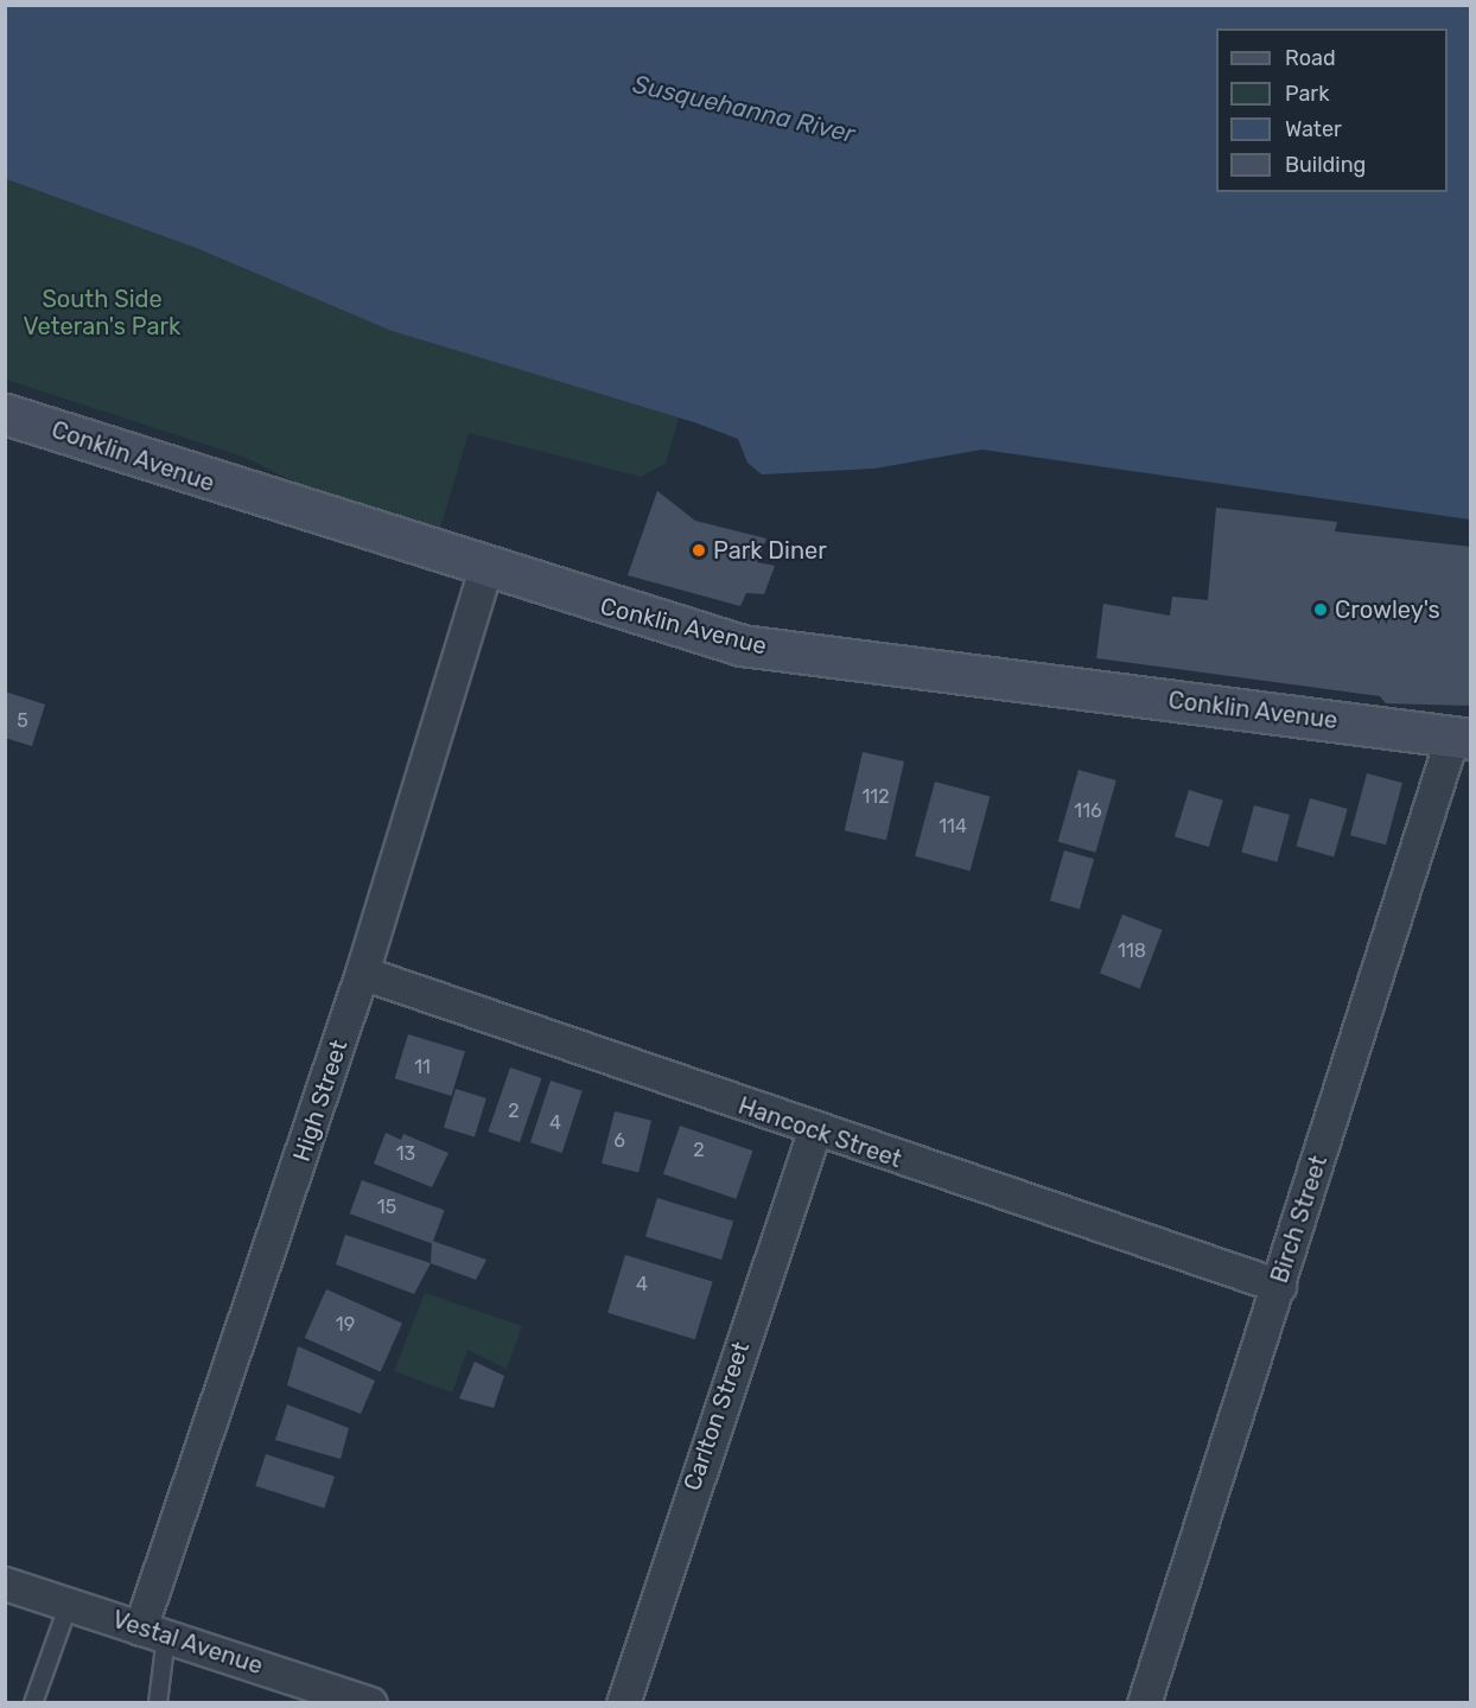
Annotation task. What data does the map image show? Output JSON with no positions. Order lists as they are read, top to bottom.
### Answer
{
  "streets": {
    "main road": ["Conklin Avenue"],
    "street": [
      "High Street",
      "Hancock Street",
      "Birch Street",
      "Carlton Street",
      "Vestal Avenue"
    ]
  },
  "crossings": [
    ["Conklin Avenue", "High Street"],
    ["Conklin Avenue", "Birch Street"],
    ["High Street", "Hancock Street"],
    ["High Street", "Vestal Avenue"],
    ["Hancock Street", "Birch Street"],
    ["Hancock Street", "Carlton Street"]
  ],
  "water": ["Susquehanna River"],
  "parks": ["South Side Veteran's Park"],
  "places": ["Park Diner", "Crowley's"],
  "house_numbers": [
    "5",
    "112",
    "116",
    "114",
    "118",
    "11",
    "2",
    "4",
    "6",
    "2",
    "13",
    "15",
    "4",
    "19"
  ],
  "legend": [
    "Road",
    "Park",
    "Water",
    "Building"
  ]
}
